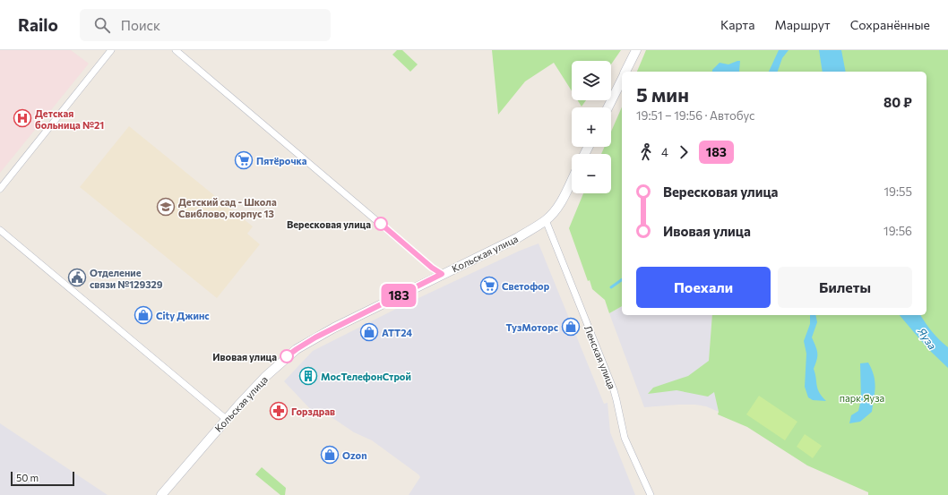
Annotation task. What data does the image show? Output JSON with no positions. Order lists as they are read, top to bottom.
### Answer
{
  "streets": {
    "main road": ["Кольская улица"],
    "street": ["Ленская улица"]
  },
  "crossings": [
    ["Кольская улица", "Ленская улица"]
  ],
  "water": ["Яуза"],
  "parks": ["парк Яуза"],
  "places": {
    "hospital": ["Детская больница №21"],
    "supermarket": ["Пятёрочка", "Светофор"],
    "school or university": ["Детский сад - Школа Свиблово, корпус 13"],
    "other": ["Вересковая улица", "Ивовая улица"],
    "public building": ["Отделение связи №129329"],
    "shop": [
      "City Джинс",
      "ТузМоторс",
      "АТТ24",
      "Ozon"
    ],
    "building": ["МосТелефонСтрой"],
    "pharmacy": ["Горздрав"]
  },
  "lines": ["bus line 183"],
  "scale_bar": "50 m",
  "page": {
    "header": "Railo",
    "search": "Поиск",
    "nav": ["Карта", "Маршрут", "Сохранённые"],
    "on_map": "183",
    "map_buttons": ["+", "−"],
    "heading": ["5 мин", "19:51 – 19:56 · Автобус", "80 ₽"],
    "legs": ["4", "183"],
    "list": [
      {
        "name": "Вересковая улица",
        "value": "19:55"
      },
      {
        "name": "Ивовая улица",
        "value": "19:56"
      }
    ],
    "buttons": ["Поехали", "Билеты"],
    "scale": "50 m"
  }
}
